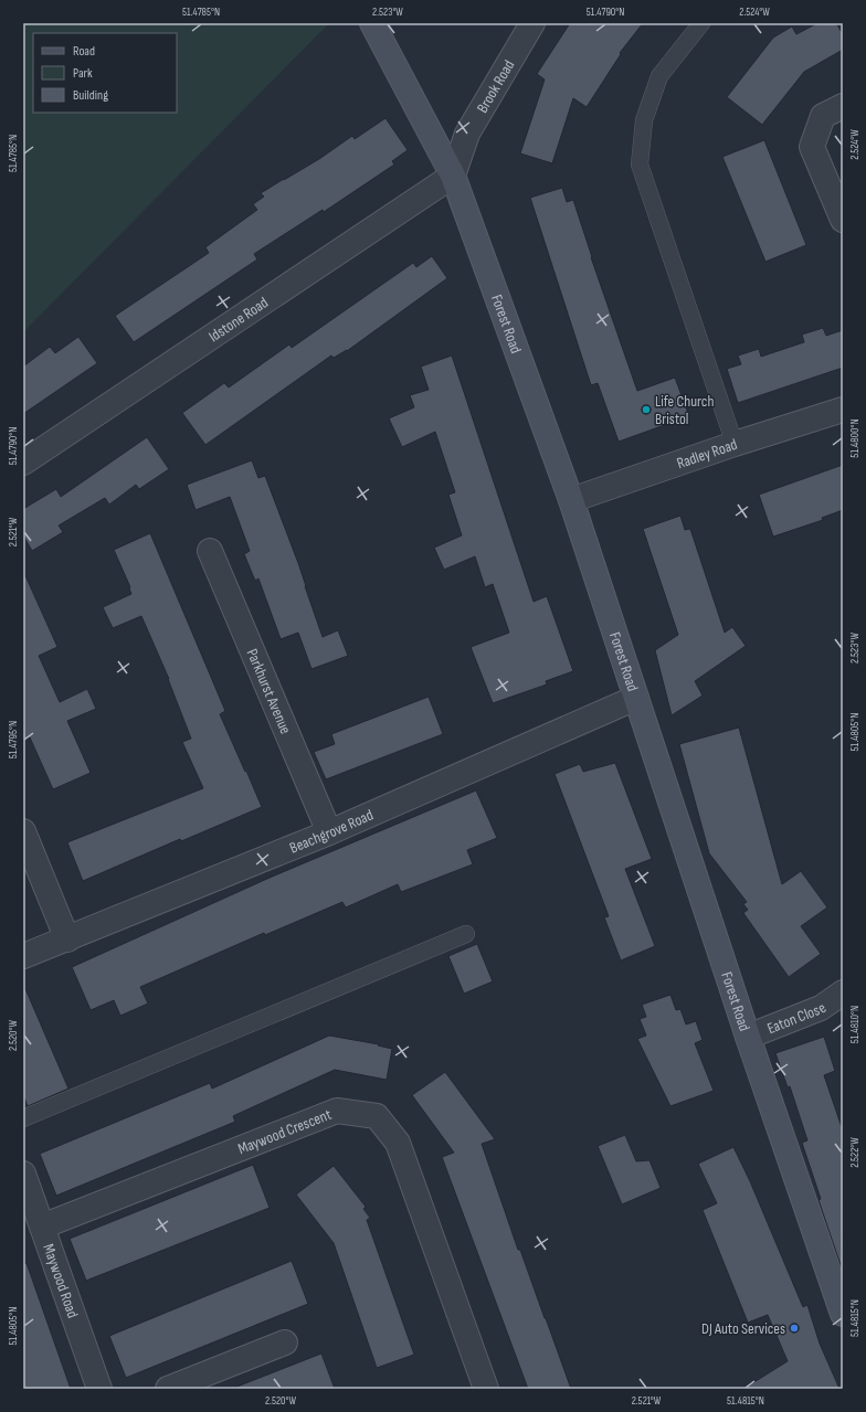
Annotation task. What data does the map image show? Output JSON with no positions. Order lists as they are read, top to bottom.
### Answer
{
  "streets": {
    "main road": ["Forest Road"],
    "street": [
      "Brook Road",
      "Idstone Road",
      "Radley Road",
      "Parkhurst Avenue",
      "Beachgrove Road",
      "Eaton Close",
      "Maywood Crescent",
      "Maywood Road"
    ]
  },
  "crossings": [
    ["Brook Road", "Idstone Road"],
    ["Brook Road", "Forest Road"],
    ["Idstone Road", "Forest Road"],
    ["Forest Road", "Radley Road"],
    ["Forest Road", "Beachgrove Road"],
    ["Forest Road", "Eaton Close"],
    ["Parkhurst Avenue", "Beachgrove Road"],
    ["Maywood Crescent", "Maywood Road"]
  ],
  "places": ["Life Church Bristol", "DJ Auto Services"],
  "legend": ["Road", "Park", "Building"],
  "coordinates": [
    "51.4785°N",
    "2.523°W",
    "51.4790°N",
    "2.524°W",
    "51.4800°N",
    "2.521°W",
    "51.4805°N",
    "51.4795°N",
    "51.4810°N",
    "2.520°W",
    "2.522°W",
    "51.4815°N"
  ]
}
